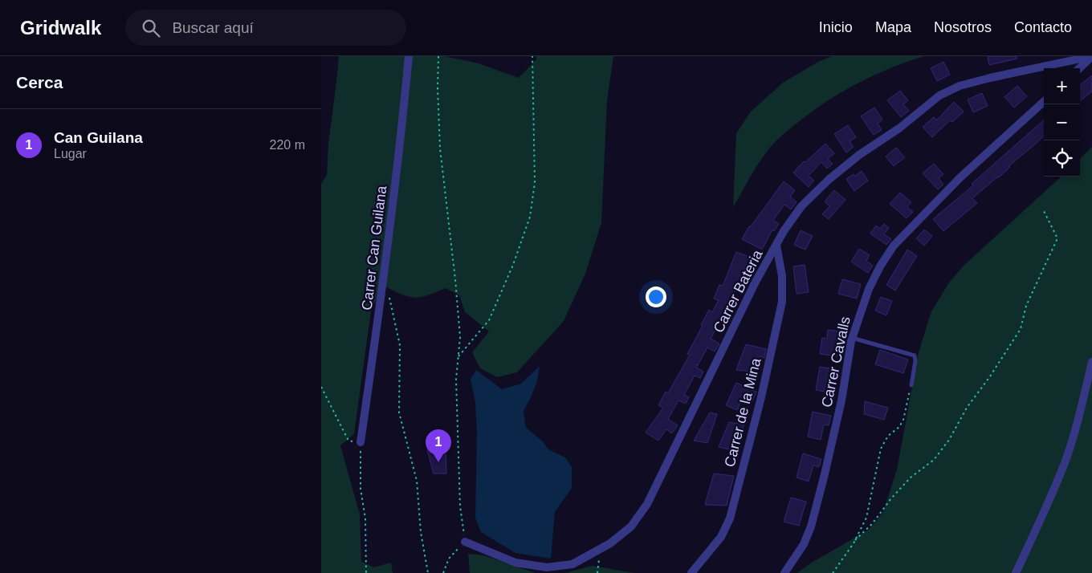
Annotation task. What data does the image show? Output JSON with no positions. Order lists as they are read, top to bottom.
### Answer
{
  "streets": {
    "street": [
      "Carrer Can Guilana",
      "Carrer Bateria",
      "Carrer Cavalls",
      "Carrer de la Mina"
    ]
  },
  "crossings": [
    ["Carrer Bateria", "Carrer de la Mina"]
  ],
  "page": {
    "header": "Gridwalk",
    "search": "Buscar aquí",
    "nav": [
      "Inicio",
      "Mapa",
      "Nosotros",
      "Contacto"
    ],
    "heading": "Cerca",
    "map_buttons": ["+", "−"],
    "list": [
      {
        "mark": "1",
        "name": "Can Guilana",
        "note": "Lugar",
        "value": "220 m"
      }
    ],
    "pins": "1"
  }
}
